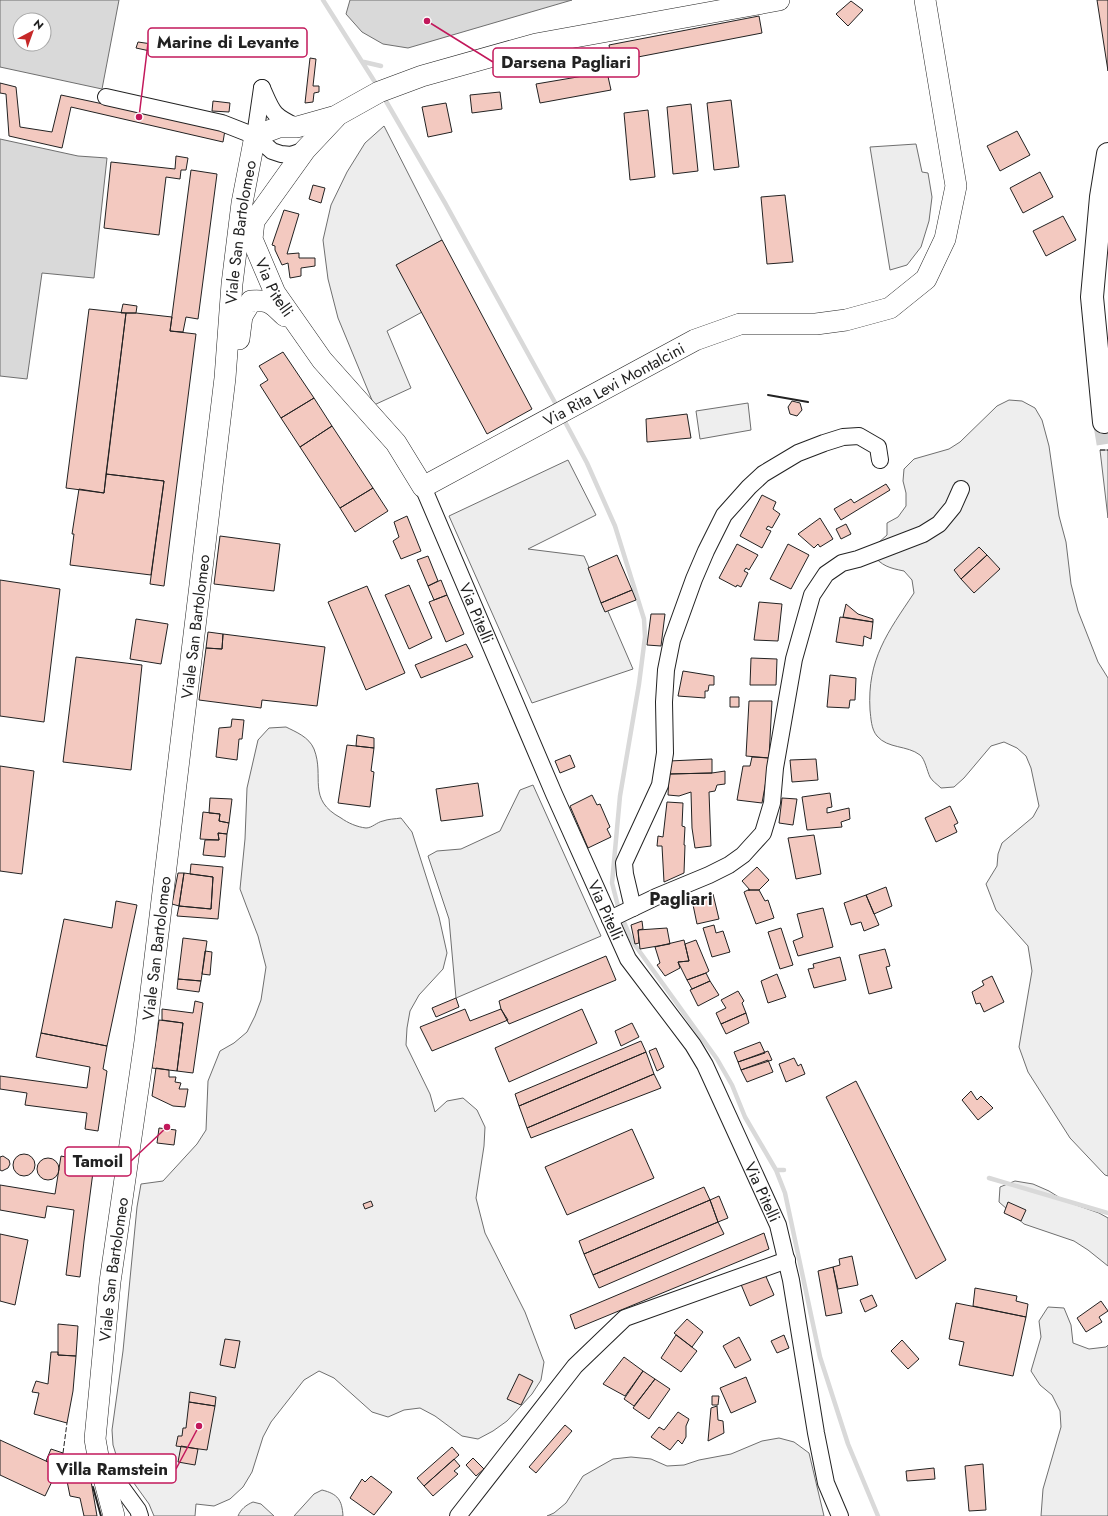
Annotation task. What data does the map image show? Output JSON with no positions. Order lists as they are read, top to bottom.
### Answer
{
  "streets": {
    "main road": ["Viale San Bartolomeo", "Via Pitelli", "Via Rita Levi Montalcini"]
  },
  "crossings": [
    ["Viale San Bartolomeo", "Via Pitelli"],
    ["Via Pitelli", "Via Rita Levi Montalcini"]
  ],
  "districts": ["Pagliari"],
  "places": [
    "Darsena Pagliari",
    "Marine di Levante",
    "Tamoil",
    "Villa Ramstein"
  ],
  "north": "top right"
}
